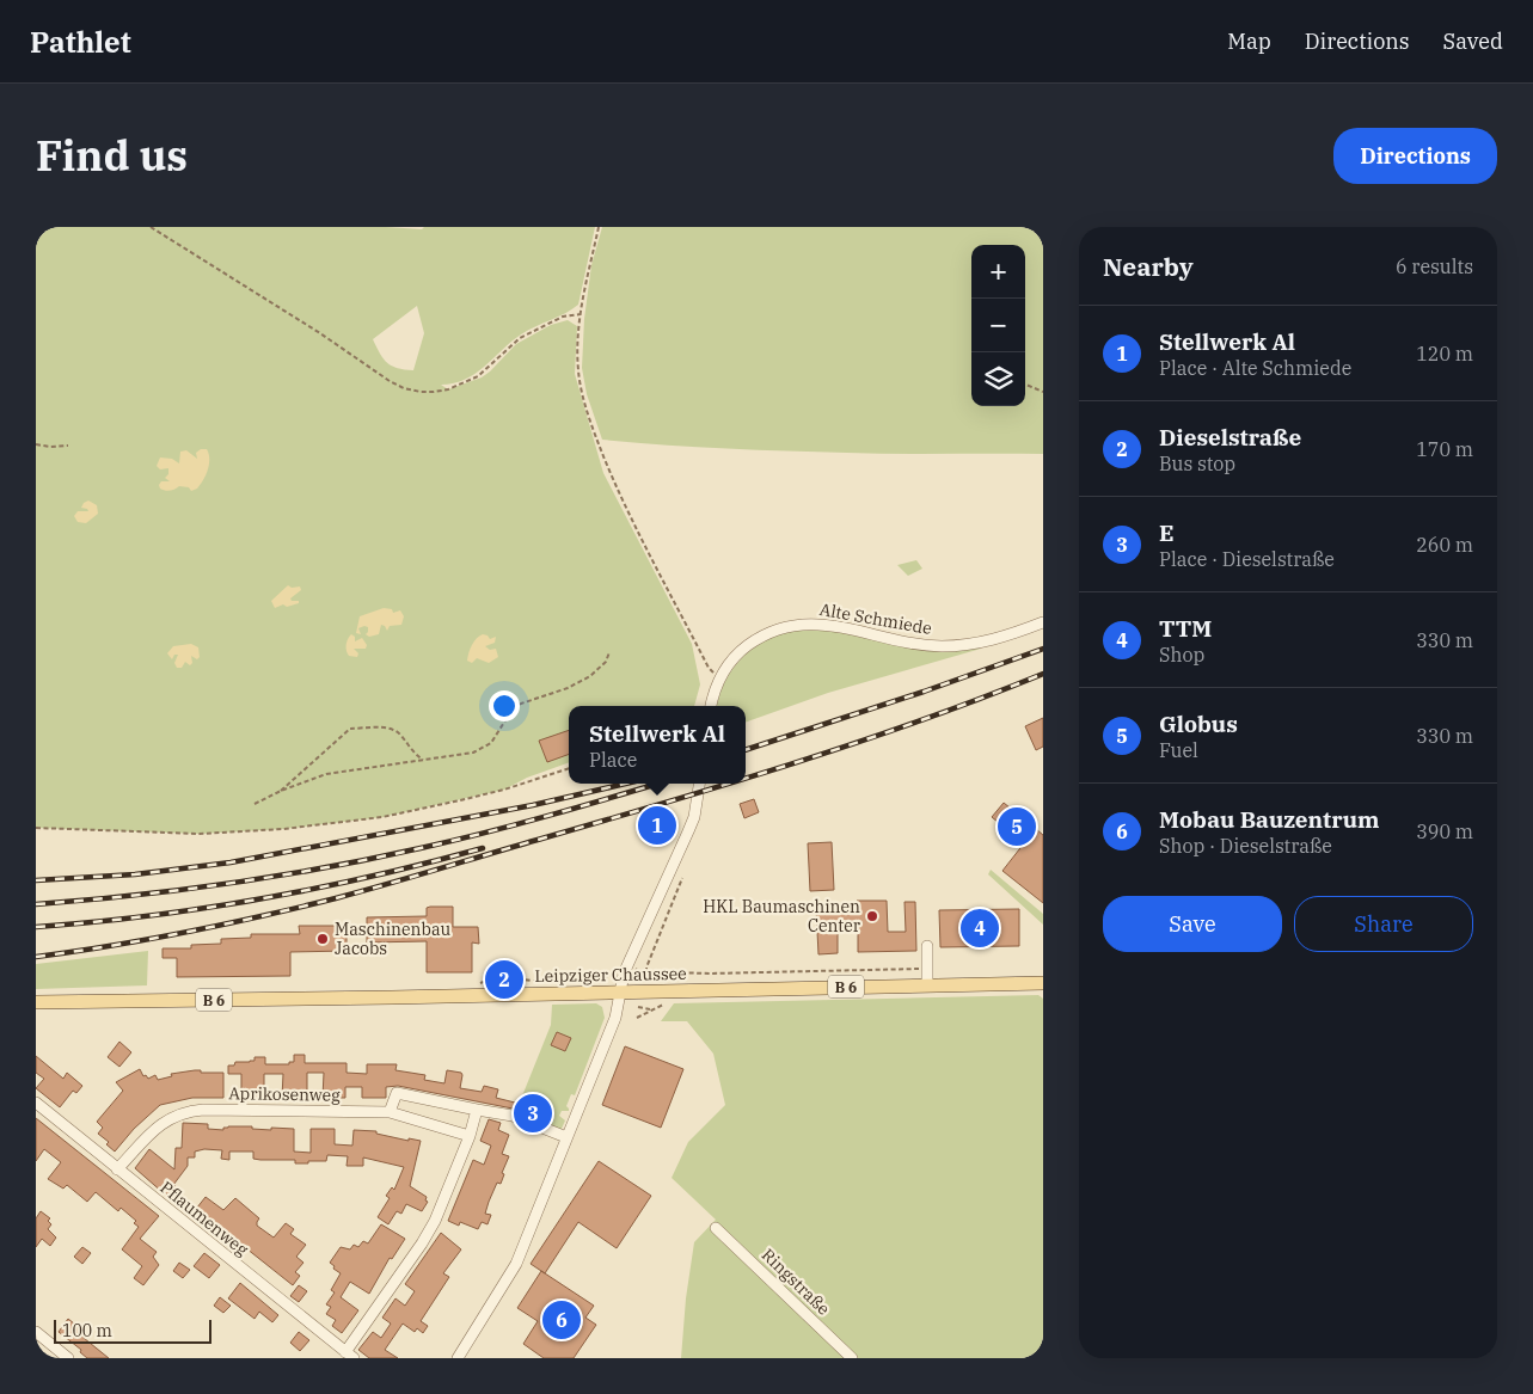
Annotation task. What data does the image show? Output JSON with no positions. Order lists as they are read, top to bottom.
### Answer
{
  "streets": {
    "main road": ["Leipziger Chaussee", "B 6"],
    "street": [
      "Alte Schmiede",
      "Aprikosenweg",
      "Pflaumenweg",
      "Ringstraße"
    ]
  },
  "crossings": [
    ["Aprikosenweg", "Pflaumenweg"]
  ],
  "places": ["HKL Baumaschinen Center", "Maschinenbau Jacobs"],
  "scale_bar": "100 m",
  "page": {
    "header": "Pathlet",
    "nav": ["Map", "Directions", "Saved"],
    "title": "Find us",
    "buttons": [
      "Directions",
      ["Save", "Share"]
    ],
    "heading": ["Nearby", "6 results"],
    "map_buttons": ["+", "−"],
    "list": [
      {
        "mark": "1",
        "name": "Stellwerk Al",
        "note": "Place · Alte Schmiede",
        "value": "120 m"
      },
      {
        "mark": "2",
        "name": "Dieselstraße",
        "note": "Bus stop",
        "value": "170 m"
      },
      {
        "mark": "3",
        "name": "E",
        "note": "Place · Dieselstraße",
        "value": "260 m"
      },
      {
        "mark": "4",
        "name": "TTM",
        "note": "Shop",
        "value": "330 m"
      },
      {
        "mark": "5",
        "name": "Globus",
        "note": "Fuel",
        "value": "330 m"
      },
      {
        "mark": "6",
        "name": "Mobau Bauzentrum",
        "note": "Shop · Dieselstraße",
        "value": "390 m"
      }
    ],
    "popup": ["Stellwerk Al", "Place"],
    "pins": [
      "1",
      "5",
      "4",
      "2",
      "3",
      "6"
    ],
    "scale": "100 m"
  }
}
